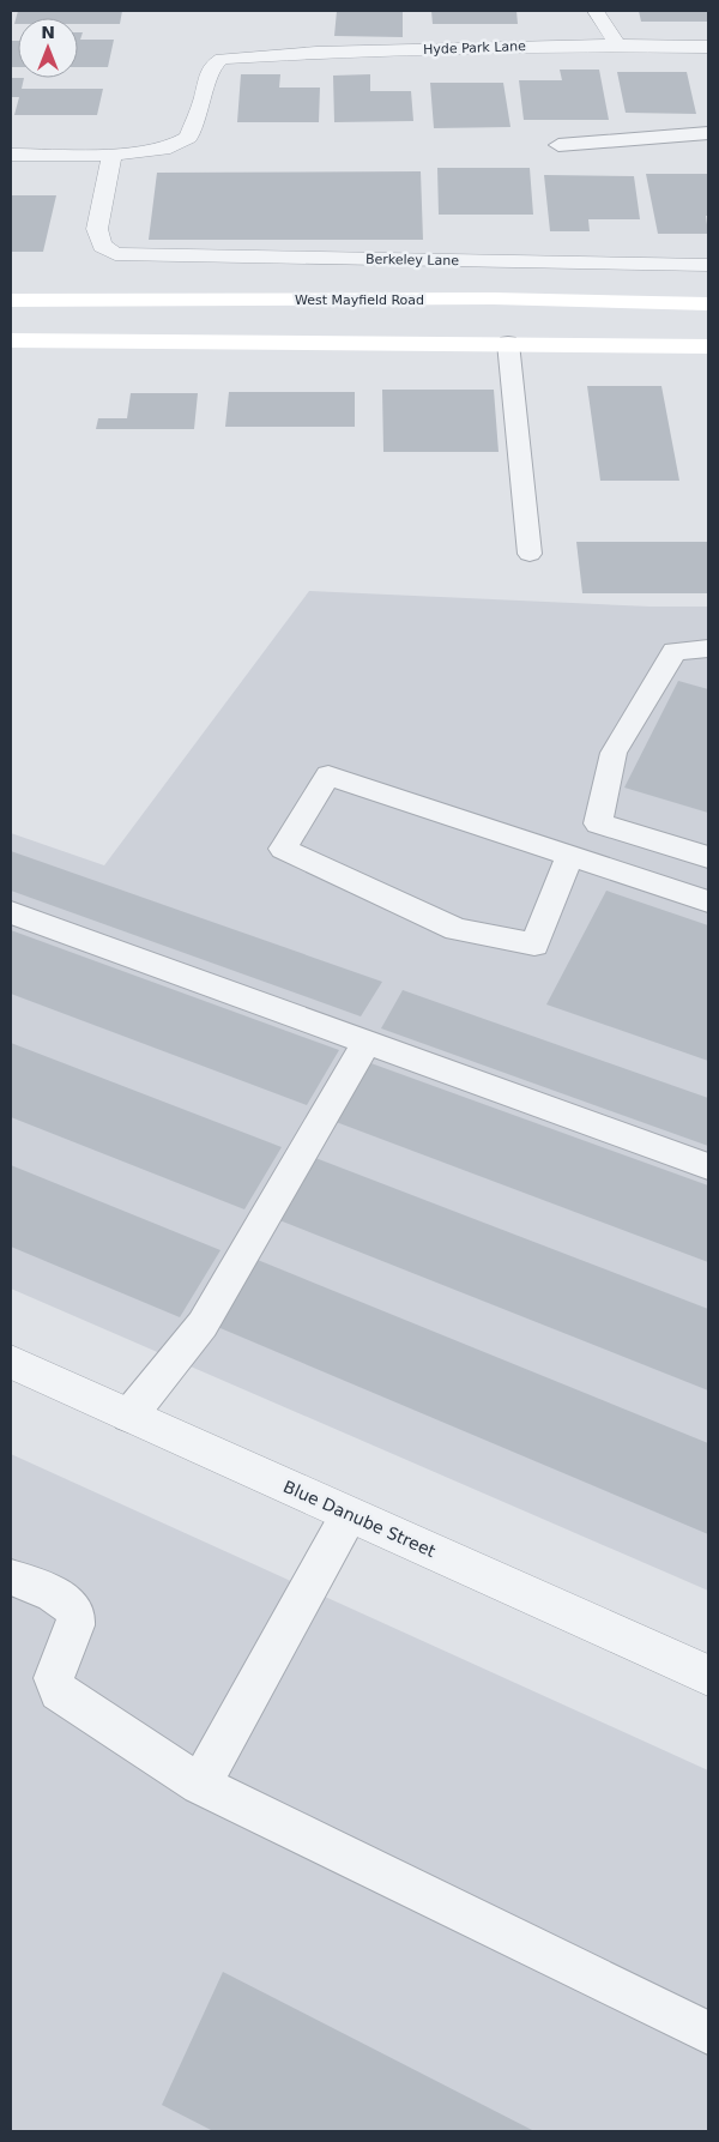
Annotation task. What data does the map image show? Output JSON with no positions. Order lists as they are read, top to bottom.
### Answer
{
  "streets": {
    "main road": ["West Mayfield Road"],
    "street": ["Hyde Park Lane", "Berkeley Lane", "Blue Danube Street"]
  },
  "crossings": [
    ["Hyde Park Lane", "Berkeley Lane"]
  ],
  "north": "top"
}
